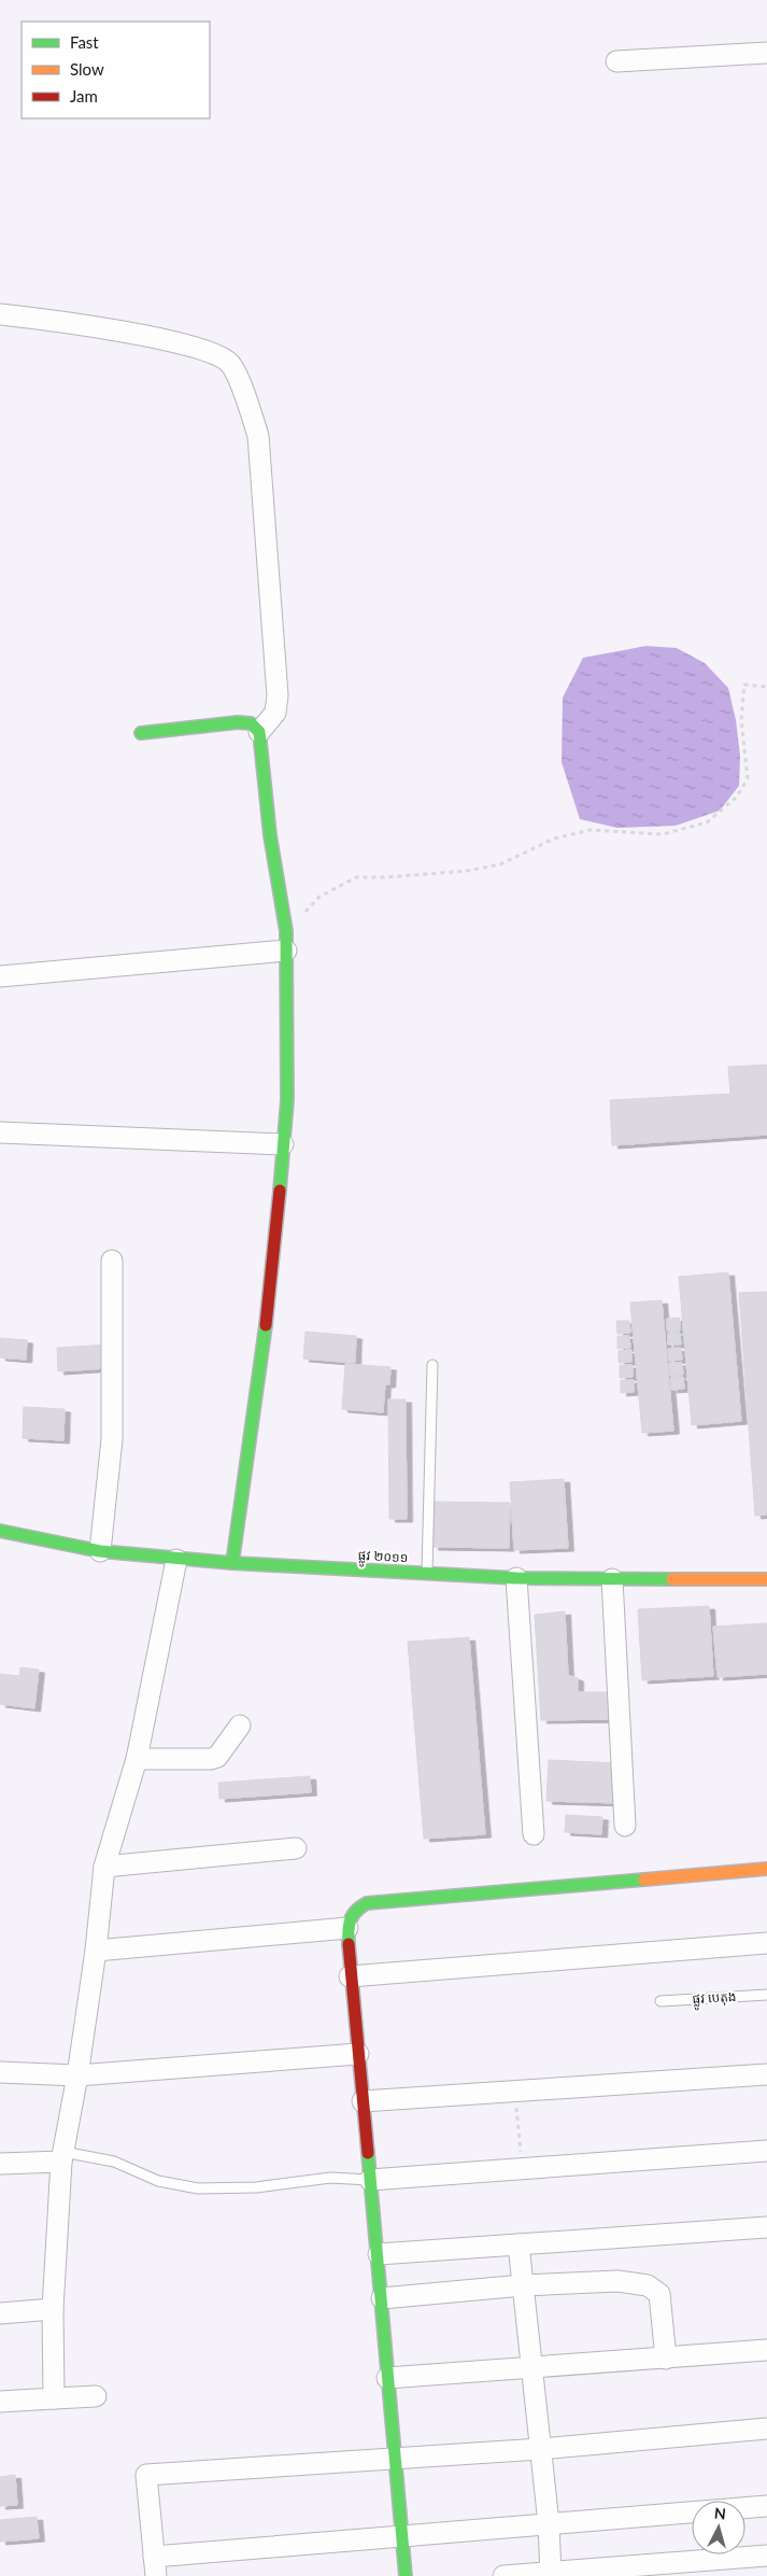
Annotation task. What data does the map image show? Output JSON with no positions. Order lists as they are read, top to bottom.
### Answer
{
  "streets": {
    "street": ["ផ្លូវ ២០១១"],
    "lane": ["ផ្លូវ បេតុង"]
  },
  "legend": ["Fast", "Slow", "Jam"],
  "north": "top"
}
